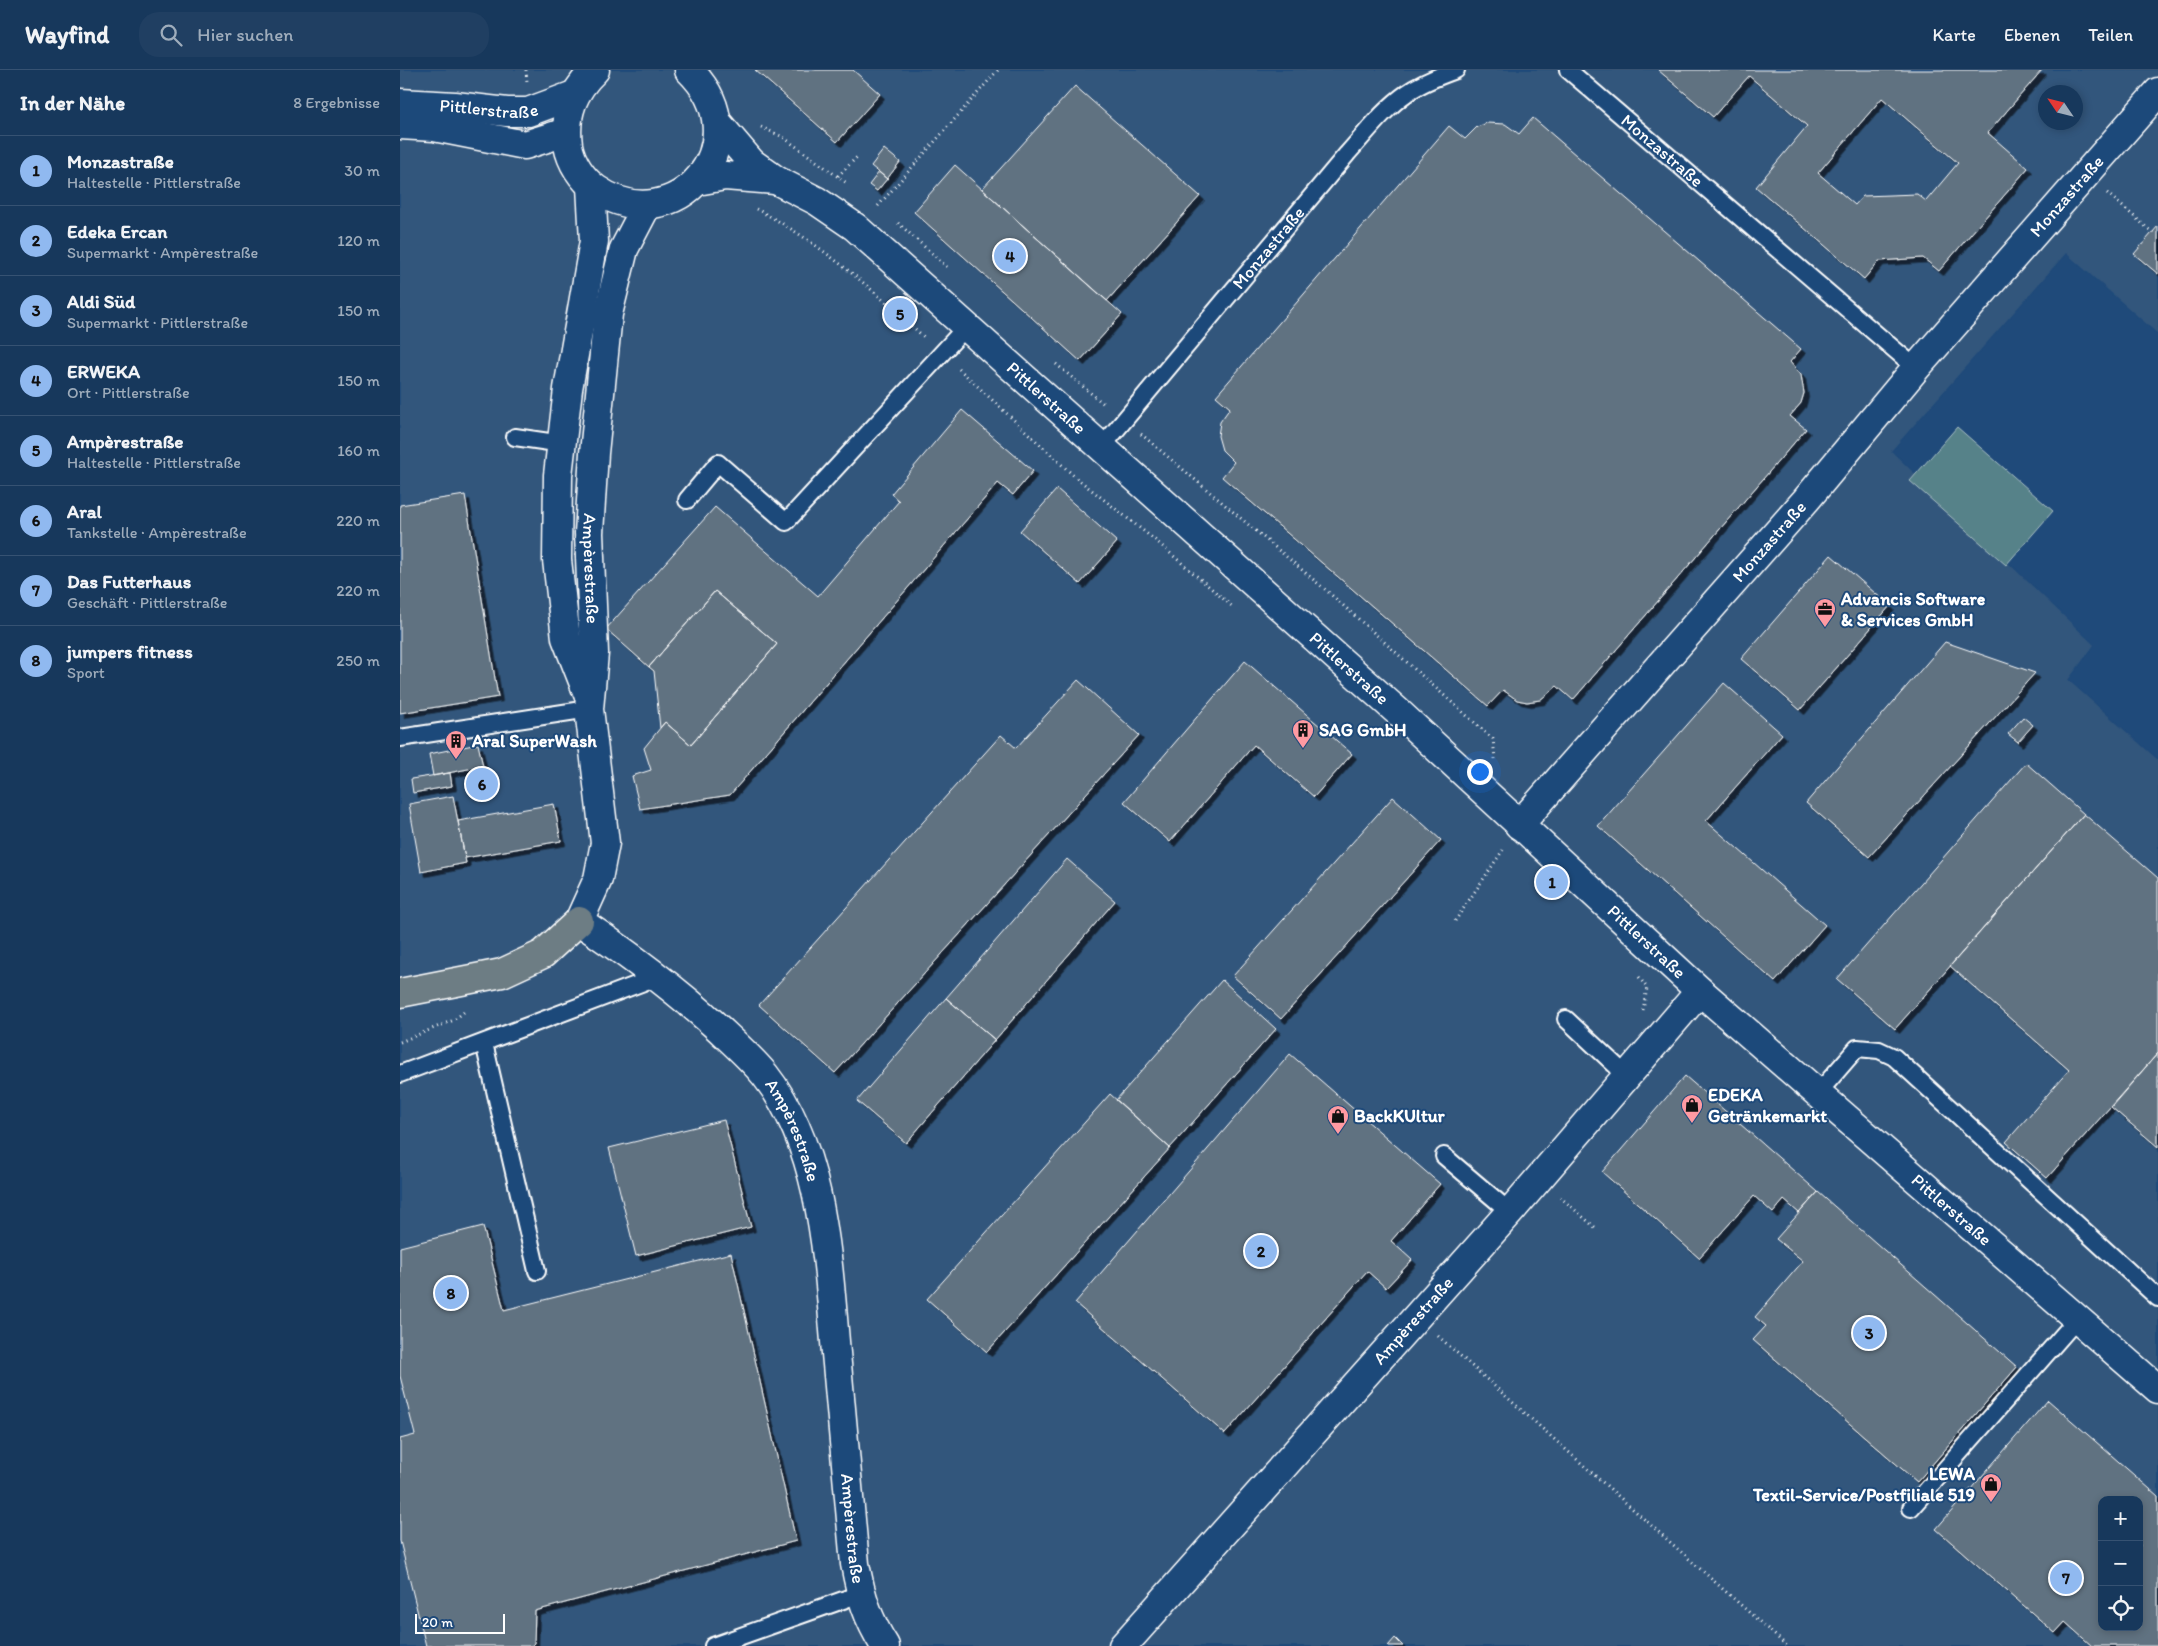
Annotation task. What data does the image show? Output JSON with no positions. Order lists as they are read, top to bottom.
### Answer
{
  "streets": {
    "street": ["Pittlerstraße", "Monzastraße", "Ampèrestraße"]
  },
  "crossings": [
    ["Pittlerstraße", "Monzastraße"],
    ["Pittlerstraße", "Ampèrestraße"]
  ],
  "places": {
    "office": ["Advancis Software & Services GmbH"],
    "building": ["SAG GmbH", "Aral SuperWash"],
    "shop": ["EDEKA Getränkemarkt", "BackKUltur", "LEWA Textil-Service/Postfiliale 519"]
  },
  "scale_bar": "20 m",
  "north": "top left",
  "page": {
    "header": "Wayfind",
    "search": "Hier suchen",
    "nav": ["Karte", "Ebenen", "Teilen"],
    "heading": ["In der Nähe", "8 Ergebnisse"],
    "list": [
      {
        "mark": "1",
        "name": "Monzastraße",
        "note": "Haltestelle · Pittlerstraße",
        "value": "30 m"
      },
      {
        "mark": "2",
        "name": "Edeka Ercan",
        "note": "Supermarkt · Ampèrestraße",
        "value": "120 m"
      },
      {
        "mark": "3",
        "name": "Aldi Süd",
        "note": "Supermarkt · Pittlerstraße",
        "value": "150 m"
      },
      {
        "mark": "4",
        "name": "ERWEKA",
        "note": "Ort · Pittlerstraße",
        "value": "150 m"
      },
      {
        "mark": "5",
        "name": "Ampèrestraße",
        "note": "Haltestelle · Pittlerstraße",
        "value": "160 m"
      },
      {
        "mark": "6",
        "name": "Aral",
        "note": "Tankstelle · Ampèrestraße",
        "value": "220 m"
      },
      {
        "mark": "7",
        "name": "Das Futterhaus",
        "note": "Geschäft · Pittlerstraße",
        "value": "220 m"
      },
      {
        "mark": "8",
        "name": "jumpers fitness",
        "note": "Sport",
        "value": "250 m"
      }
    ],
    "pins": [
      "4",
      "5",
      "6",
      "1",
      "2",
      "8",
      "3",
      "7"
    ],
    "map_buttons": ["+", "−"],
    "scale": "20 m"
  }
}
